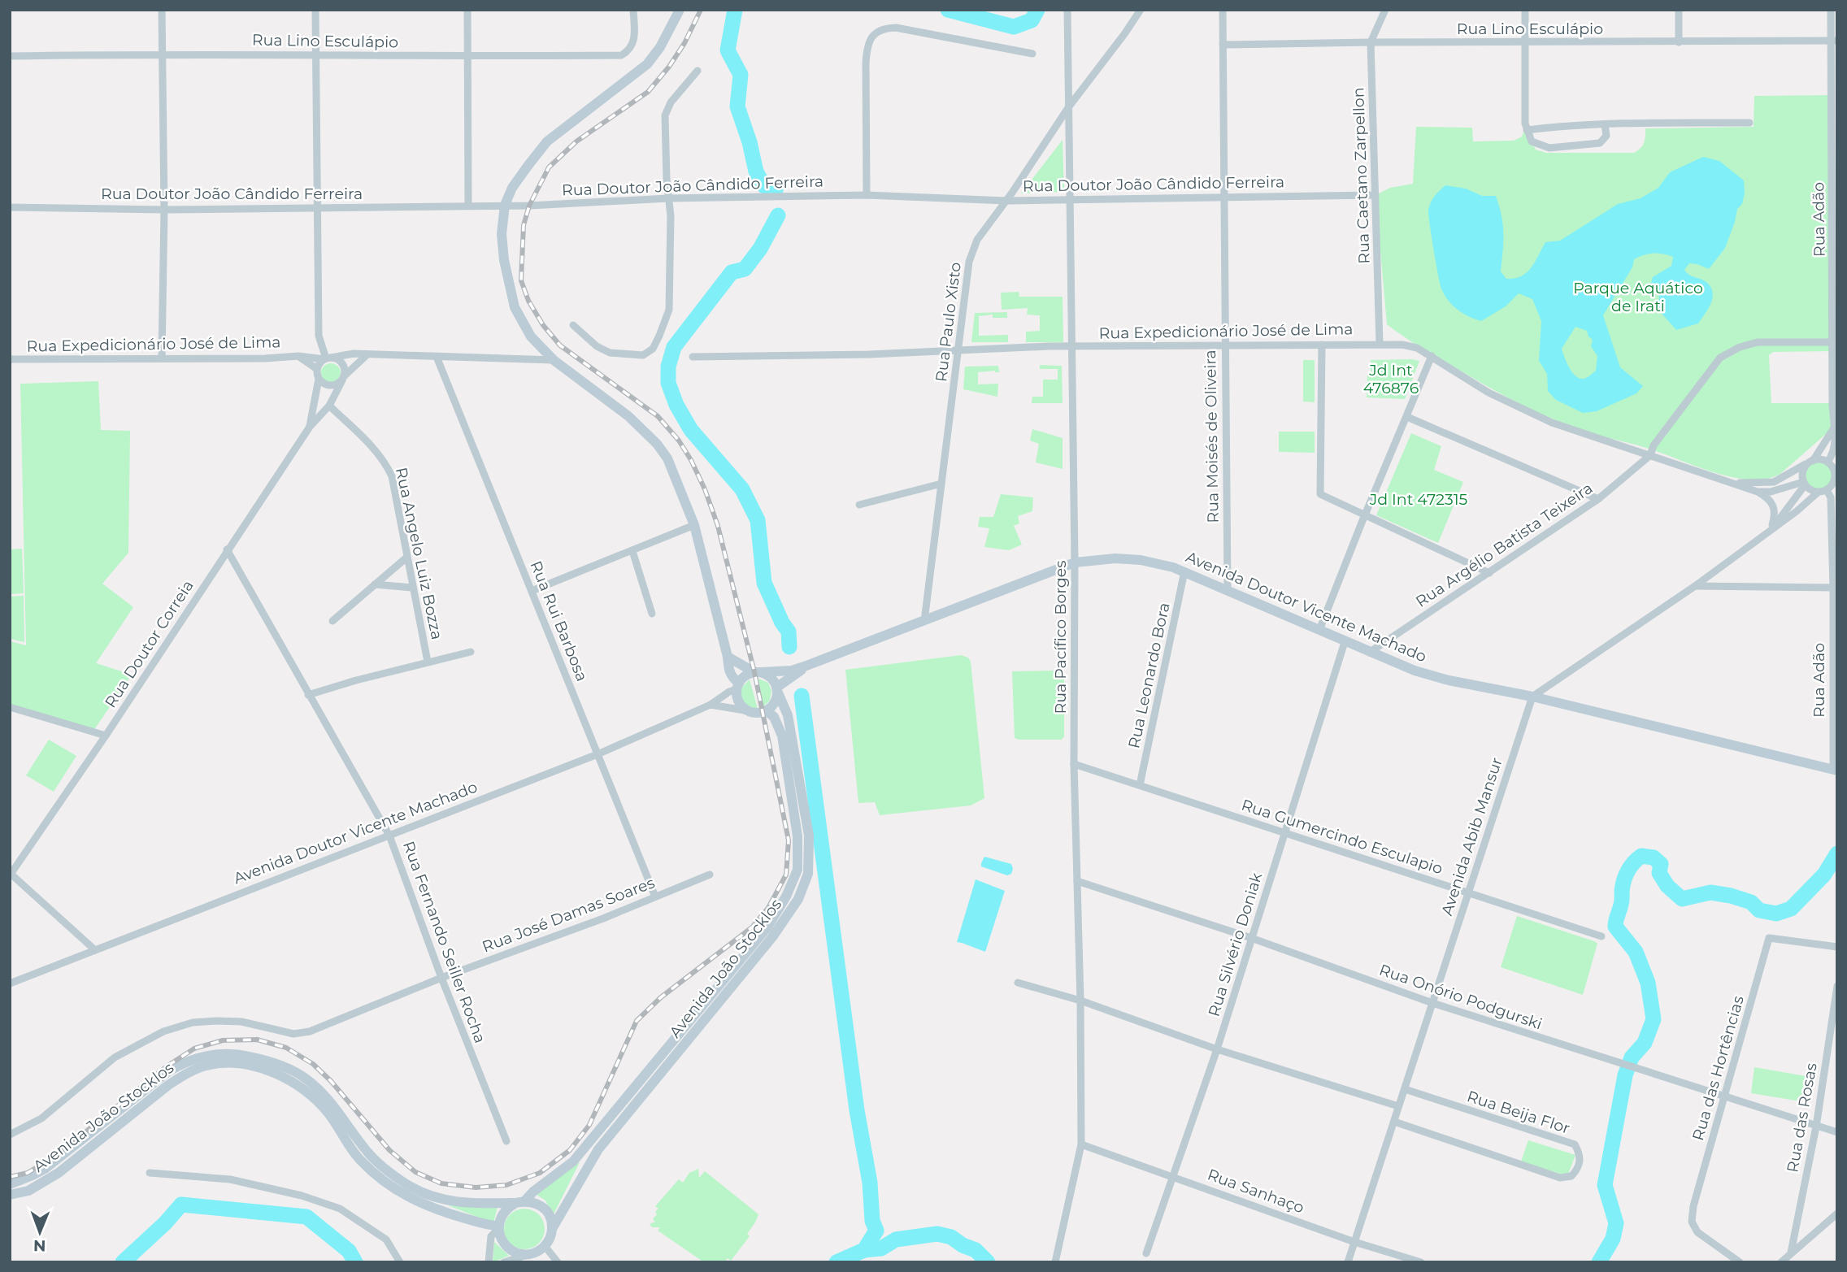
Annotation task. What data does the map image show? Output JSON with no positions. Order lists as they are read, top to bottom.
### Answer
{
  "streets": {
    "main road": ["Avenida Doutor Vicente Machado", "Avenida João Stocklos"],
    "street": [
      "Rua Lino Esculápio",
      "Rua Caetano Zarpellon",
      "Rua Doutor João Cândido Ferreira",
      "Rua Adão",
      "Rua Paulo Xisto",
      "Rua Expedicionário José de Lima",
      "Rua Moisés de Oliveira",
      "Rua Argélio Batista Teixeira",
      "Rua Angelo Luiz Bozza",
      "Rua Rui Barbosa",
      "Rua Pacífico Borges",
      "Rua Doutor Correia",
      "Rua Leonardo Bora",
      "Rua Gumercindo Esculapio",
      "Avenida Abib Mansur",
      "Rua José Damas Soares",
      "Rua Fernando Seiller Rocha",
      "Rua Silvério Doniak",
      "Rua Onório Podgurski",
      "Rua das Hortências",
      "Rua Beija Flor",
      "Rua das Rosas",
      "Rua Sanhaço"
    ]
  },
  "crossings": [
    ["Rua Lino Esculápio", "Rua Caetano Zarpellon"],
    ["Rua Lino Esculápio", "Rua Adão"],
    ["Rua Lino Esculápio", "Rua Moisés de Oliveira"],
    ["Rua Caetano Zarpellon", "Rua Doutor João Cândido Ferreira"],
    ["Rua Caetano Zarpellon", "Rua Expedicionário José de Lima"],
    ["Rua Doutor João Cândido Ferreira", "Rua Paulo Xisto"],
    ["Rua Doutor João Cândido Ferreira", "Rua Moisés de Oliveira"],
    ["Rua Doutor João Cândido Ferreira", "Rua Pacífico Borges"],
    ["Rua Adão", "Rua Expedicionário José de Lima"],
    ["Rua Adão", "Rua Argélio Batista Teixeira"],
    ["Rua Adão", "Avenida Doutor Vicente Machado"],
    ["Rua Paulo Xisto", "Rua Expedicionário José de Lima"],
    ["Rua Paulo Xisto", "Avenida Doutor Vicente Machado"],
    ["Rua Paulo Xisto", "Rua Pacífico Borges"],
    ["Rua Expedicionário José de Lima", "Rua Moisés de Oliveira"],
    ["Rua Expedicionário José de Lima", "Rua Argélio Batista Teixeira"],
    ["Rua Expedicionário José de Lima", "Rua Rui Barbosa"],
    ["Rua Expedicionário José de Lima", "Rua Pacífico Borges"],
    ["Rua Expedicionário José de Lima", "Rua Doutor Correia"],
    ["Rua Moisés de Oliveira", "Avenida Doutor Vicente Machado"],
    ["Rua Argélio Batista Teixeira", "Avenida Doutor Vicente Machado"],
    ["Rua Angelo Luiz Bozza", "Rua Doutor Correia"],
    ["Avenida Doutor Vicente Machado", "Rua Rui Barbosa"],
    ["Avenida Doutor Vicente Machado", "Rua Pacífico Borges"],
    ["Avenida Doutor Vicente Machado", "Rua Leonardo Bora"],
    ["Avenida Doutor Vicente Machado", "Avenida Abib Mansur"],
    ["Avenida Doutor Vicente Machado", "Rua Fernando Seiller Rocha"],
    ["Avenida Doutor Vicente Machado", "Rua Silvério Doniak"],
    ["Avenida Doutor Vicente Machado", "Avenida João Stocklos"],
    ["Rua Rui Barbosa", "Rua José Damas Soares"],
    ["Rua Pacífico Borges", "Rua Gumercindo Esculapio"],
    ["Rua Pacífico Borges", "Rua Onório Podgurski"],
    ["Rua Pacífico Borges", "Rua Sanhaço"],
    ["Rua Doutor Correia", "Rua Fernando Seiller Rocha"],
    ["Rua Leonardo Bora", "Rua Gumercindo Esculapio"],
    ["Rua Gumercindo Esculapio", "Avenida Abib Mansur"],
    ["Rua Gumercindo Esculapio", "Rua Silvério Doniak"],
    ["Avenida Abib Mansur", "Rua Onório Podgurski"],
    ["Avenida Abib Mansur", "Rua Beija Flor"],
    ["Avenida Abib Mansur", "Rua Sanhaço"],
    ["Rua José Damas Soares", "Rua Fernando Seiller Rocha"],
    ["Rua Silvério Doniak", "Rua Onório Podgurski"],
    ["Rua Silvério Doniak", "Rua Sanhaço"],
    ["Rua Onório Podgurski", "Rua das Hortências"],
    ["Rua Onório Podgurski", "Rua das Rosas"]
  ],
  "parks": ["Parque Aquático de Irati", "Jd Int 476876", "Jd Int 472315"],
  "north": "bottom"
}
